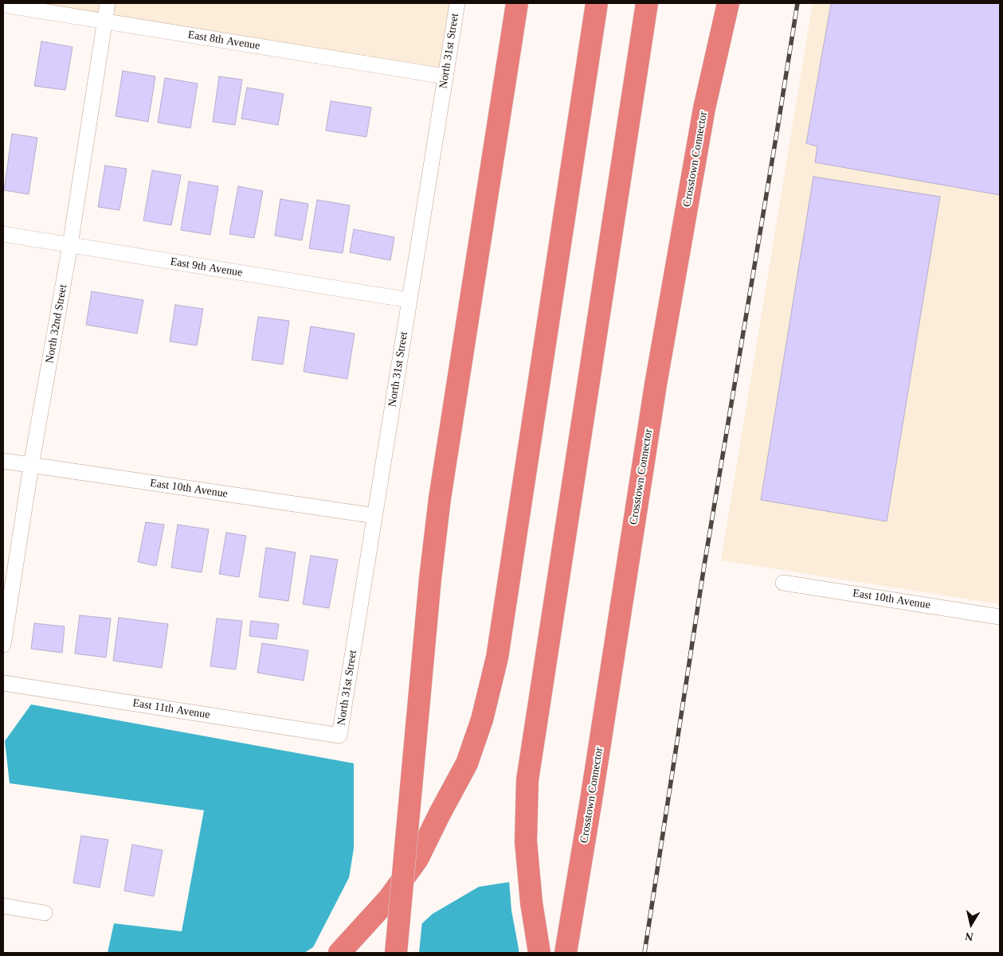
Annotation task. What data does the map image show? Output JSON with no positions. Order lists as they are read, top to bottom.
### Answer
{
  "streets": {
    "highway": ["Crosstown Connector"],
    "street": [
      "East 8th Avenue",
      "North 31st Street",
      "East 9th Avenue",
      "North 32nd Street",
      "East 10th Avenue",
      "East 11th Avenue"
    ]
  },
  "crossings": [
    ["East 8th Avenue", "North 31st Street"],
    ["East 8th Avenue", "North 32nd Street"],
    ["North 31st Street", "East 9th Avenue"],
    ["North 31st Street", "East 10th Avenue"],
    ["North 31st Street", "East 11th Avenue"],
    ["East 9th Avenue", "North 32nd Street"],
    ["North 32nd Street", "East 10th Avenue"]
  ],
  "north": "bottom"
}
